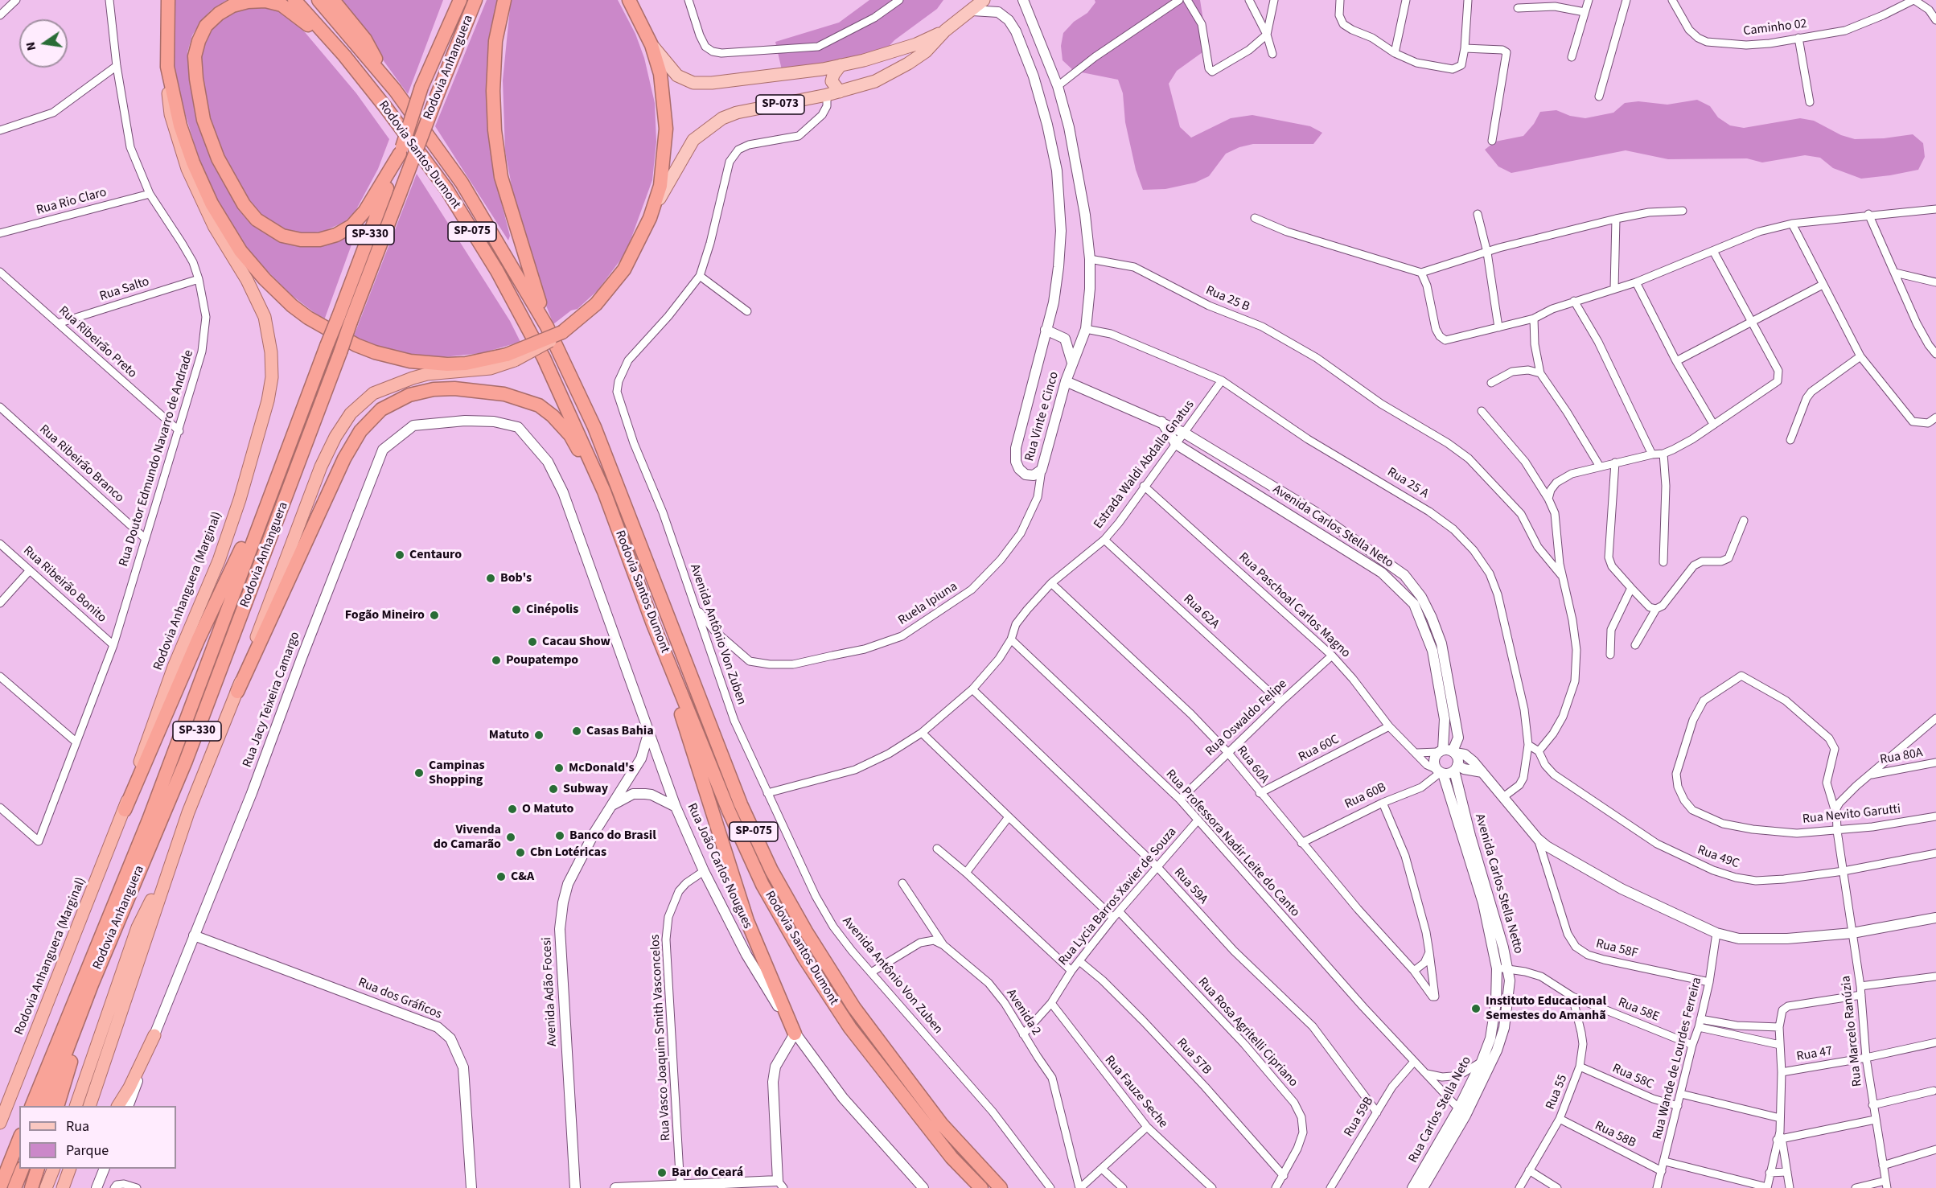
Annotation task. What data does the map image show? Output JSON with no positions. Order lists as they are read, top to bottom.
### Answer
{
  "streets": {
    "highway": [
      "Rodovia Anhanguera",
      "Rodovia Santos Dumont",
      "SP-075",
      "SP-330",
      "Rodovia Anhanguera (Marginal)"
    ],
    "main road": ["SP-073"],
    "street": [
      "Caminho 02",
      "Rua Rio Claro",
      "Rua Salto",
      "Rua 25 B",
      "Rua Ribeirão Preto",
      "Rua Vinte e Cinco",
      "Rua Doutor Edmundo Navarro de Andrade",
      "Rua Ribeirão Branco",
      "Estrada Waldi Abdalla Gnatus",
      "Rua 25 A",
      "Avenida Carlos Stella Neto",
      "Rua Ribeirão Bonito",
      "Ruela Ipiuna",
      "Rua Paschoal Carlos Magno",
      "Rua 62A",
      "Avenida Antônio Von Zuben",
      "Rua Jacy Teixeira Camargo",
      "Rua Oswaldo Felipe",
      "Rua 60C",
      "Rua 80A",
      "Rua 60A",
      "Rua 60B",
      "Rua Nevito Garutti",
      "Rua Professora Nadir Leite do Canto",
      "Rua 49C",
      "Rua João Carlos Nougues",
      "Avenida Carlos Stella Netto",
      "Rua 59A",
      "Rua Lycia Barros Xavier de Souza",
      "Rua 58F",
      "Avenida Adão Focesi",
      "Rua dos Gráficos",
      "Rua 58E",
      "Avenida 2",
      "Rua Marcelo Ranúzia",
      "Rua Rosa Agritelli Cipriano",
      "Rua Vasco Joaquim Smith Vasconcelos",
      "Rua 47",
      "Rua 57B",
      "Rua Wande de Lourdes Ferreira",
      "Rua 58C",
      "Rua Fauze Seche",
      "Rua 55",
      "Rua Carlos Stella Neto",
      "Rua 59B",
      "Rua 58B"
    ]
  },
  "crossings": [
    ["SP-073", "Rua Vinte e Cinco"],
    ["SP-073", "Avenida Antônio Von Zuben"],
    ["Rua Rio Claro", "Rua Doutor Edmundo Navarro de Andrade"],
    ["Rua Salto", "Rua Ribeirão Preto"],
    ["Rua Salto", "Rua Doutor Edmundo Navarro de Andrade"],
    ["Rua 25 B", "Rua Vinte e Cinco"],
    ["Rua Ribeirão Preto", "Rua Doutor Edmundo Navarro de Andrade"],
    ["Rua Vinte e Cinco", "Rua 25 A"],
    ["Rua Vinte e Cinco", "Ruela Ipiuna"],
    ["Rua Doutor Edmundo Navarro de Andrade", "Rua Ribeirão Branco"],
    ["Rua Doutor Edmundo Navarro de Andrade", "Rua Ribeirão Bonito"],
    ["Estrada Waldi Abdalla Gnatus", "Rua 25 A"],
    ["Estrada Waldi Abdalla Gnatus", "Avenida Carlos Stella Neto"],
    ["Estrada Waldi Abdalla Gnatus", "Rua Paschoal Carlos Magno"],
    ["Estrada Waldi Abdalla Gnatus", "Rua 62A"],
    ["Estrada Waldi Abdalla Gnatus", "Avenida Antônio Von Zuben"],
    ["Estrada Waldi Abdalla Gnatus", "Rua 60A"],
    ["Estrada Waldi Abdalla Gnatus", "Rua Professora Nadir Leite do Canto"],
    ["Estrada Waldi Abdalla Gnatus", "Rua 59A"],
    ["Rua 25 A", "Rua 49C"],
    ["Avenida Carlos Stella Neto", "Avenida Carlos Stella Netto"],
    ["Ruela Ipiuna", "Avenida Antônio Von Zuben"],
    ["Rua Paschoal Carlos Magno", "Rua Oswaldo Felipe"],
    ["Rua Paschoal Carlos Magno", "Rua 60C"],
    ["Rua Paschoal Carlos Magno", "Rua 60B"],
    ["Rua Paschoal Carlos Magno", "Rua Carlos Stella Neto"],
    ["Rua 62A", "Rua Oswaldo Felipe"],
    ["Rua Jacy Teixeira Camargo", "Rua João Carlos Nougues"],
    ["Rua Jacy Teixeira Camargo", "Rua dos Gráficos"],
    ["Rua Oswaldo Felipe", "Rua 60A"],
    ["Rua Oswaldo Felipe", "Rua Professora Nadir Leite do Canto"],
    ["Rua 60C", "Rua 60A"],
    ["Rua 60A", "Rua 60B"],
    ["Rua 60B", "Rua Carlos Stella Neto"],
    ["Rua Nevito Garutti", "Rua Marcelo Ranúzia"],
    ["Rua Professora Nadir Leite do Canto", "Avenida Carlos Stella Netto"],
    ["Rua Professora Nadir Leite do Canto", "Rua Lycia Barros Xavier de Souza"],
    ["Rua Professora Nadir Leite do Canto", "Rua Carlos Stella Neto"],
    ["Rua Professora Nadir Leite do Canto", "Rua 59B"],
    ["Rua 49C", "Rua Marcelo Ranúzia"],
    ["Rua João Carlos Nougues", "Avenida Adão Focesi"],
    ["Rua João Carlos Nougues", "Rua Vasco Joaquim Smith Vasconcelos"],
    ["Avenida Carlos Stella Netto", "Rua 58E"],
    ["Avenida Carlos Stella Netto", "Rua Carlos Stella Neto"],
    ["Rua 59A", "Rua Lycia Barros Xavier de Souza"],
    ["Rua 59A", "Rua 59B"],
    ["Rua Lycia Barros Xavier de Souza", "Avenida 2"],
    ["Rua Lycia Barros Xavier de Souza", "Rua Rosa Agritelli Cipriano"],
    ["Rua Lycia Barros Xavier de Souza", "Rua 57B"],
    ["Rua Lycia Barros Xavier de Souza", "Rua Fauze Seche"],
    ["Rua 58F", "Rua Wande de Lourdes Ferreira"],
    ["Rua 58E", "Rua Wande de Lourdes Ferreira"],
    ["Rua 58E", "Rua 55"],
    ["Rua 58E", "Rua Carlos Stella Neto"],
    ["Rua Marcelo Ranúzia", "Rua 47"],
    ["Rua Rosa Agritelli Cipriano", "Rua 57B"],
    ["Rua Wande de Lourdes Ferreira", "Rua 58C"],
    ["Rua Wande de Lourdes Ferreira", "Rua 58B"],
    ["Rua 58C", "Rua 55"],
    ["Rua 55", "Rua 58B"]
  ],
  "places": [
    "Centauro",
    "Bob's",
    "Cinépolis",
    "Fogão Mineiro",
    "Cacau Show",
    "Poupatempo",
    "Casas Bahia",
    "Matuto",
    "McDonald's",
    "Campinas Shopping",
    "Subway",
    "O Matuto",
    "Banco do Brasil",
    "Vivenda do Camarão",
    "Cbn Lotéricas",
    "C&A",
    "Instituto Educacional Semestes do Amanhã",
    "Bar do Ceará"
  ],
  "legend": ["Rua", "Parque"],
  "north": "left"
}
